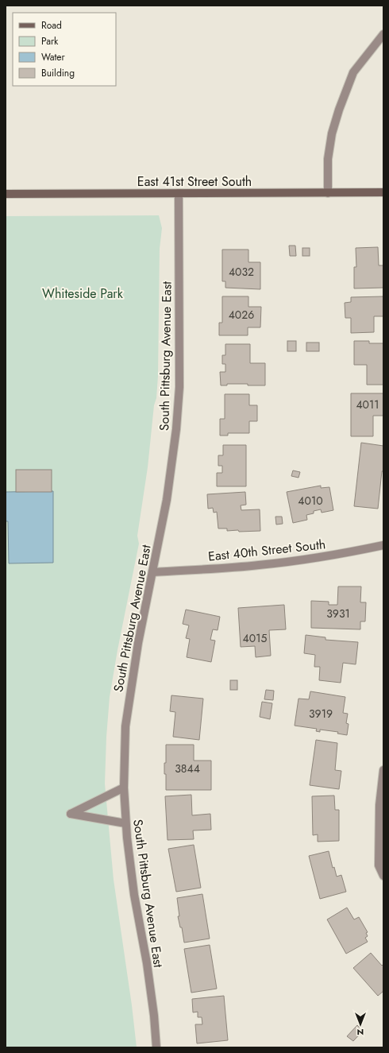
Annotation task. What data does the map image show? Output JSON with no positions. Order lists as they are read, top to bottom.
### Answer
{
  "streets": {
    "main road": ["East 41st Street South"],
    "street": ["South Pittsburg Avenue East", "East 40th Street South"]
  },
  "crossings": [
    ["East 41st Street South", "South Pittsburg Avenue East"],
    ["South Pittsburg Avenue East", "East 40th Street South"]
  ],
  "parks": ["Whiteside Park"],
  "house_numbers": [
    "4032",
    "4026",
    "4011",
    "4010",
    "3931",
    "4015",
    "3919",
    "3844"
  ],
  "legend": [
    "Road",
    "Park",
    "Water",
    "Building"
  ],
  "north": "bottom"
}
